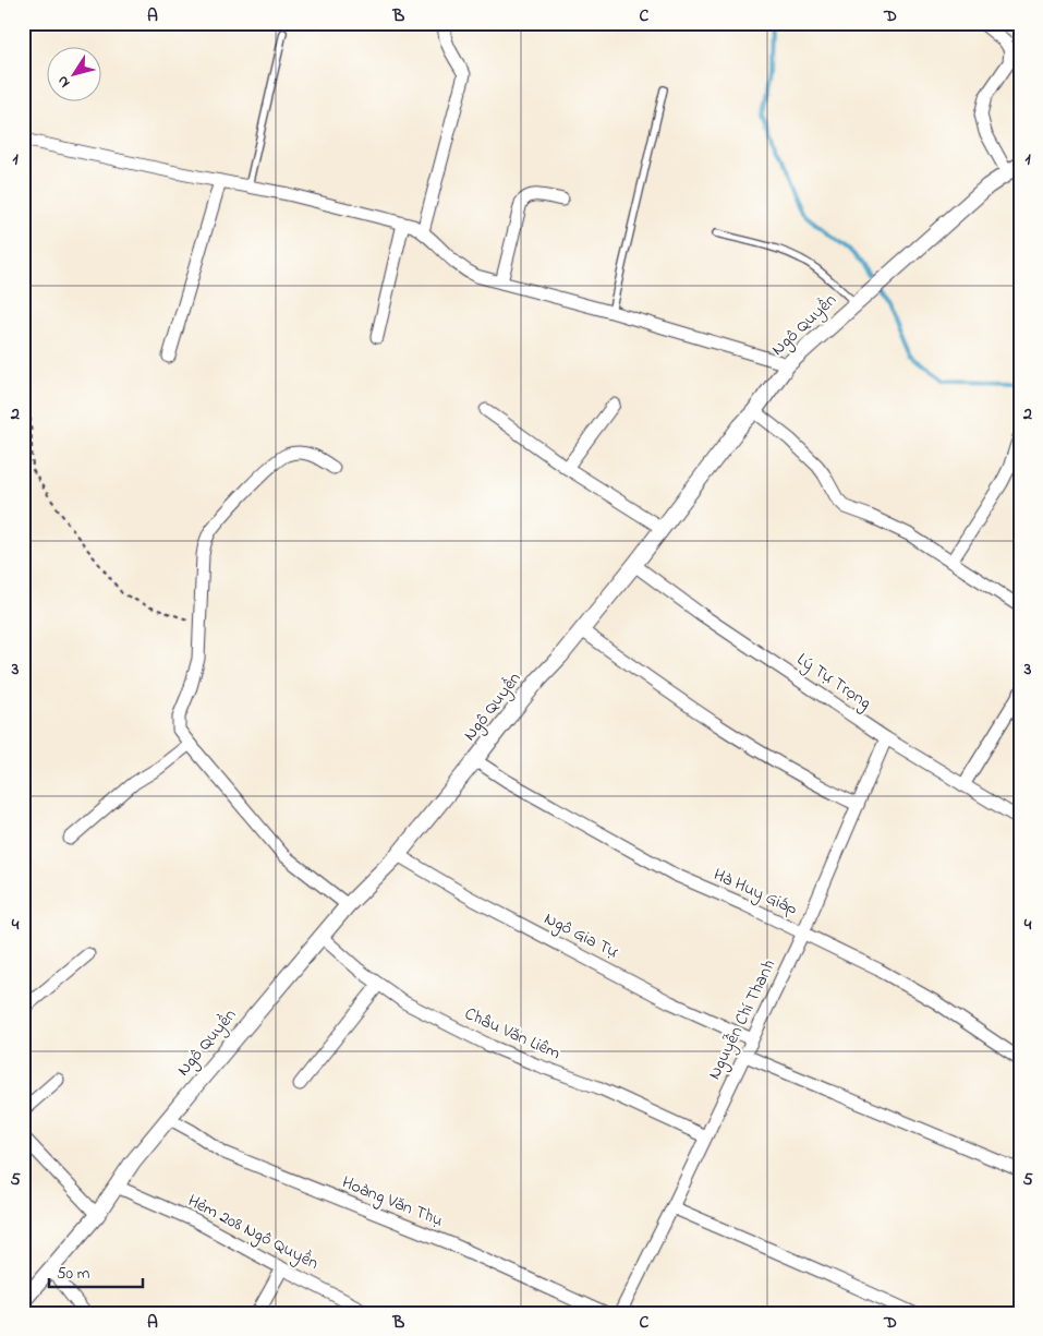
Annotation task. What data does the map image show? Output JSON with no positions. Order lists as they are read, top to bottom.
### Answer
{
  "streets": {
    "street": [
      "Ngô Quyền",
      "Lý Tự Trọng",
      "Hà Huy Giáp",
      "Ngô Gia Tự",
      "Nguyễn Chí Thanh",
      "Châu Văn Liêm",
      "Hoàng Văn Thụ",
      "Hẻm 208 Ngô Quyền"
    ]
  },
  "crossings": [
    ["Ngô Quyền", "Lý Tự Trọng"],
    ["Ngô Quyền", "Hà Huy Giáp"],
    ["Ngô Quyền", "Ngô Gia Tự"],
    ["Ngô Quyền", "Châu Văn Liêm"],
    ["Ngô Quyền", "Hoàng Văn Thụ"],
    ["Ngô Quyền", "Hẻm 208 Ngô Quyền"],
    ["Lý Tự Trọng", "Nguyễn Chí Thanh"],
    ["Hà Huy Giáp", "Nguyễn Chí Thanh"],
    ["Ngô Gia Tự", "Nguyễn Chí Thanh"],
    ["Nguyễn Chí Thanh", "Châu Văn Liêm"]
  ],
  "scale_bar": "50 m",
  "north": "bottom left",
  "grid": {
    "columns": [
      "A",
      "B",
      "C",
      "D"
    ],
    "rows": [
      "1",
      "2",
      "3",
      "4",
      "5"
    ]
  }
}
